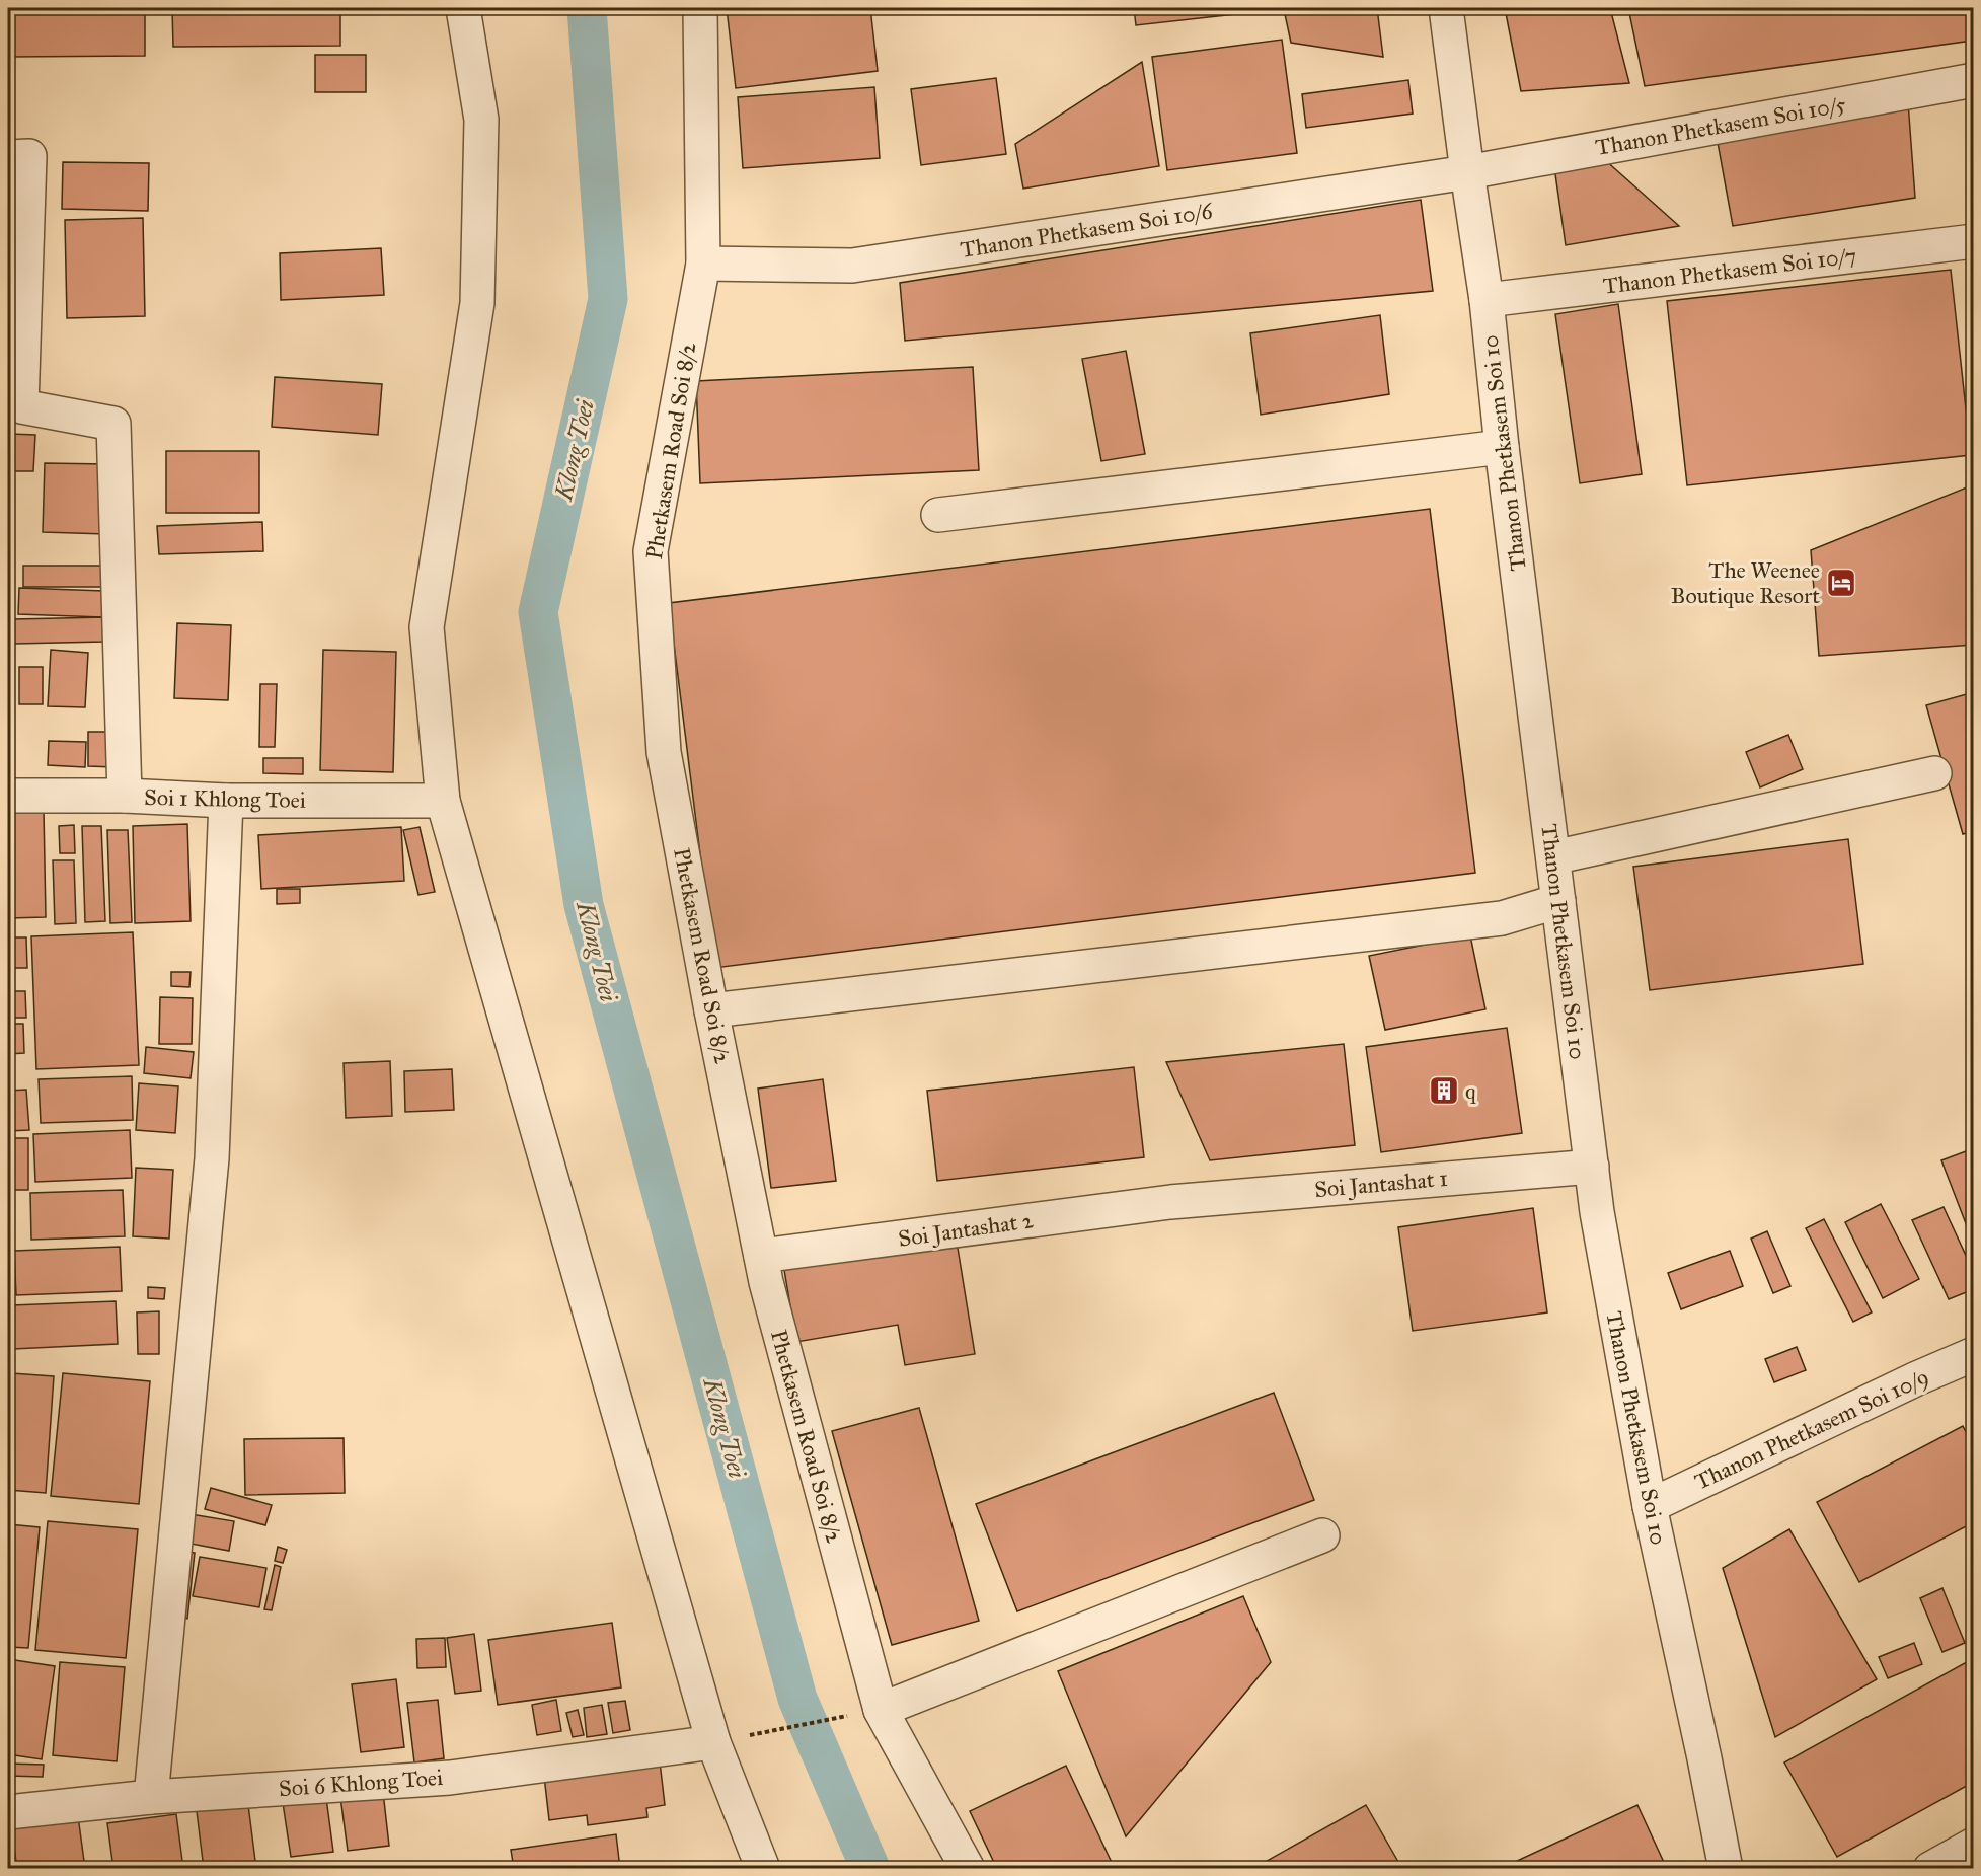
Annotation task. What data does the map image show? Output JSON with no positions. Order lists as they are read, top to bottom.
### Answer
{
  "streets": {
    "street": [
      "Thanon Phetkasem Soi 10/5",
      "Thanon Phetkasem Soi 10/6",
      "Thanon Phetkasem Soi 10/7",
      "Phetkasem Road Soi 8/2",
      "Thanon Phetkasem Soi 10",
      "Soi 1 Khlong Toei",
      "Soi Jantashat 1",
      "Soi Jantashat 2",
      "Thanon Phetkasem Soi 10/9",
      "Soi 6 Khlong Toei"
    ]
  },
  "crossings": [
    ["Thanon Phetkasem Soi 10/5", "Thanon Phetkasem Soi 10/6"],
    ["Thanon Phetkasem Soi 10/5", "Thanon Phetkasem Soi 10"],
    ["Thanon Phetkasem Soi 10/6", "Phetkasem Road Soi 8/2"],
    ["Thanon Phetkasem Soi 10/6", "Thanon Phetkasem Soi 10"],
    ["Thanon Phetkasem Soi 10/7", "Thanon Phetkasem Soi 10"],
    ["Phetkasem Road Soi 8/2", "Soi Jantashat 2"],
    ["Thanon Phetkasem Soi 10", "Soi Jantashat 1"],
    ["Thanon Phetkasem Soi 10", "Thanon Phetkasem Soi 10/9"],
    ["Soi Jantashat 1", "Soi Jantashat 2"]
  ],
  "water": ["Klong Toei"],
  "places": {
    "hotel": ["The Weenee Boutique Resort"],
    "building": ["q"]
  }
}
